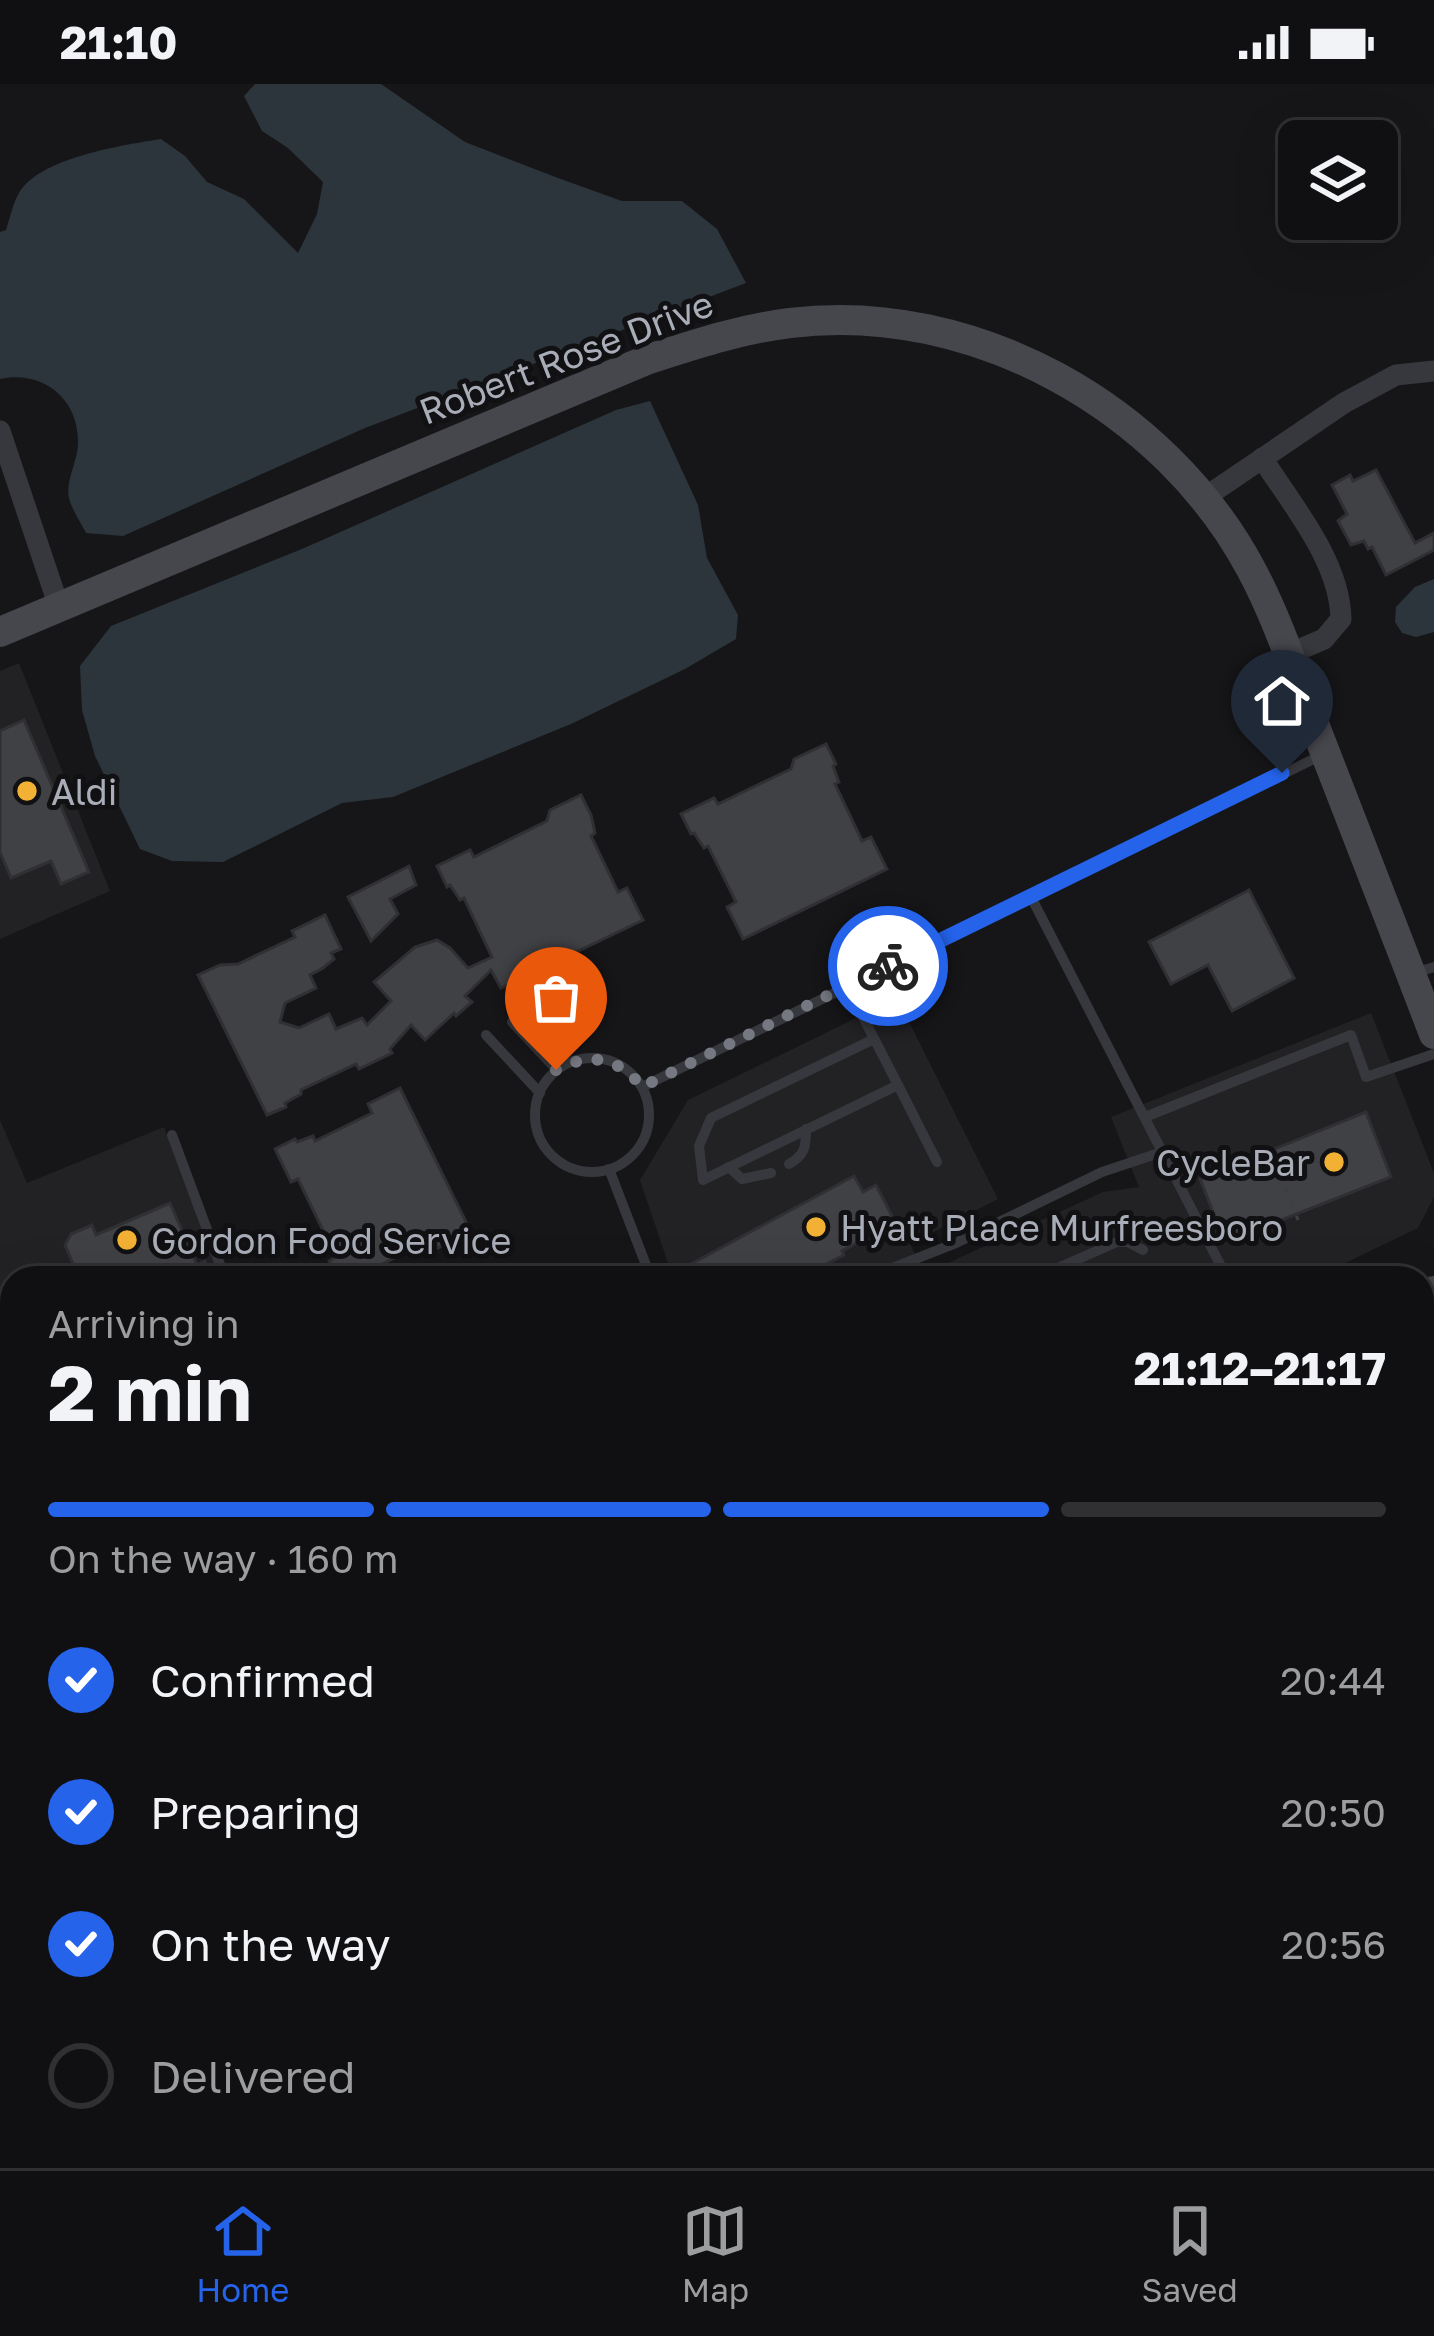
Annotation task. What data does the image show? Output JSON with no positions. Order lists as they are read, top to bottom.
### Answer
{
  "streets": {
    "street": ["Robert Rose Drive"]
  },
  "places": [
    "Aldi",
    "CycleBar",
    "Hyatt Place Murfreesboro",
    "Gordon Food Service"
  ],
  "page": {
    "status": "21:10",
    "heading": ["2 min", "Arriving in", "21:12–21:17"],
    "bar": "On the way · 160 m",
    "list": [
      ["Confirmed", "20:44"],
      ["Preparing", "20:50"],
      ["On the way", "20:56"],
      "Delivered"
    ],
    "tabs": ["Home", "Map", "Saved"]
  }
}
